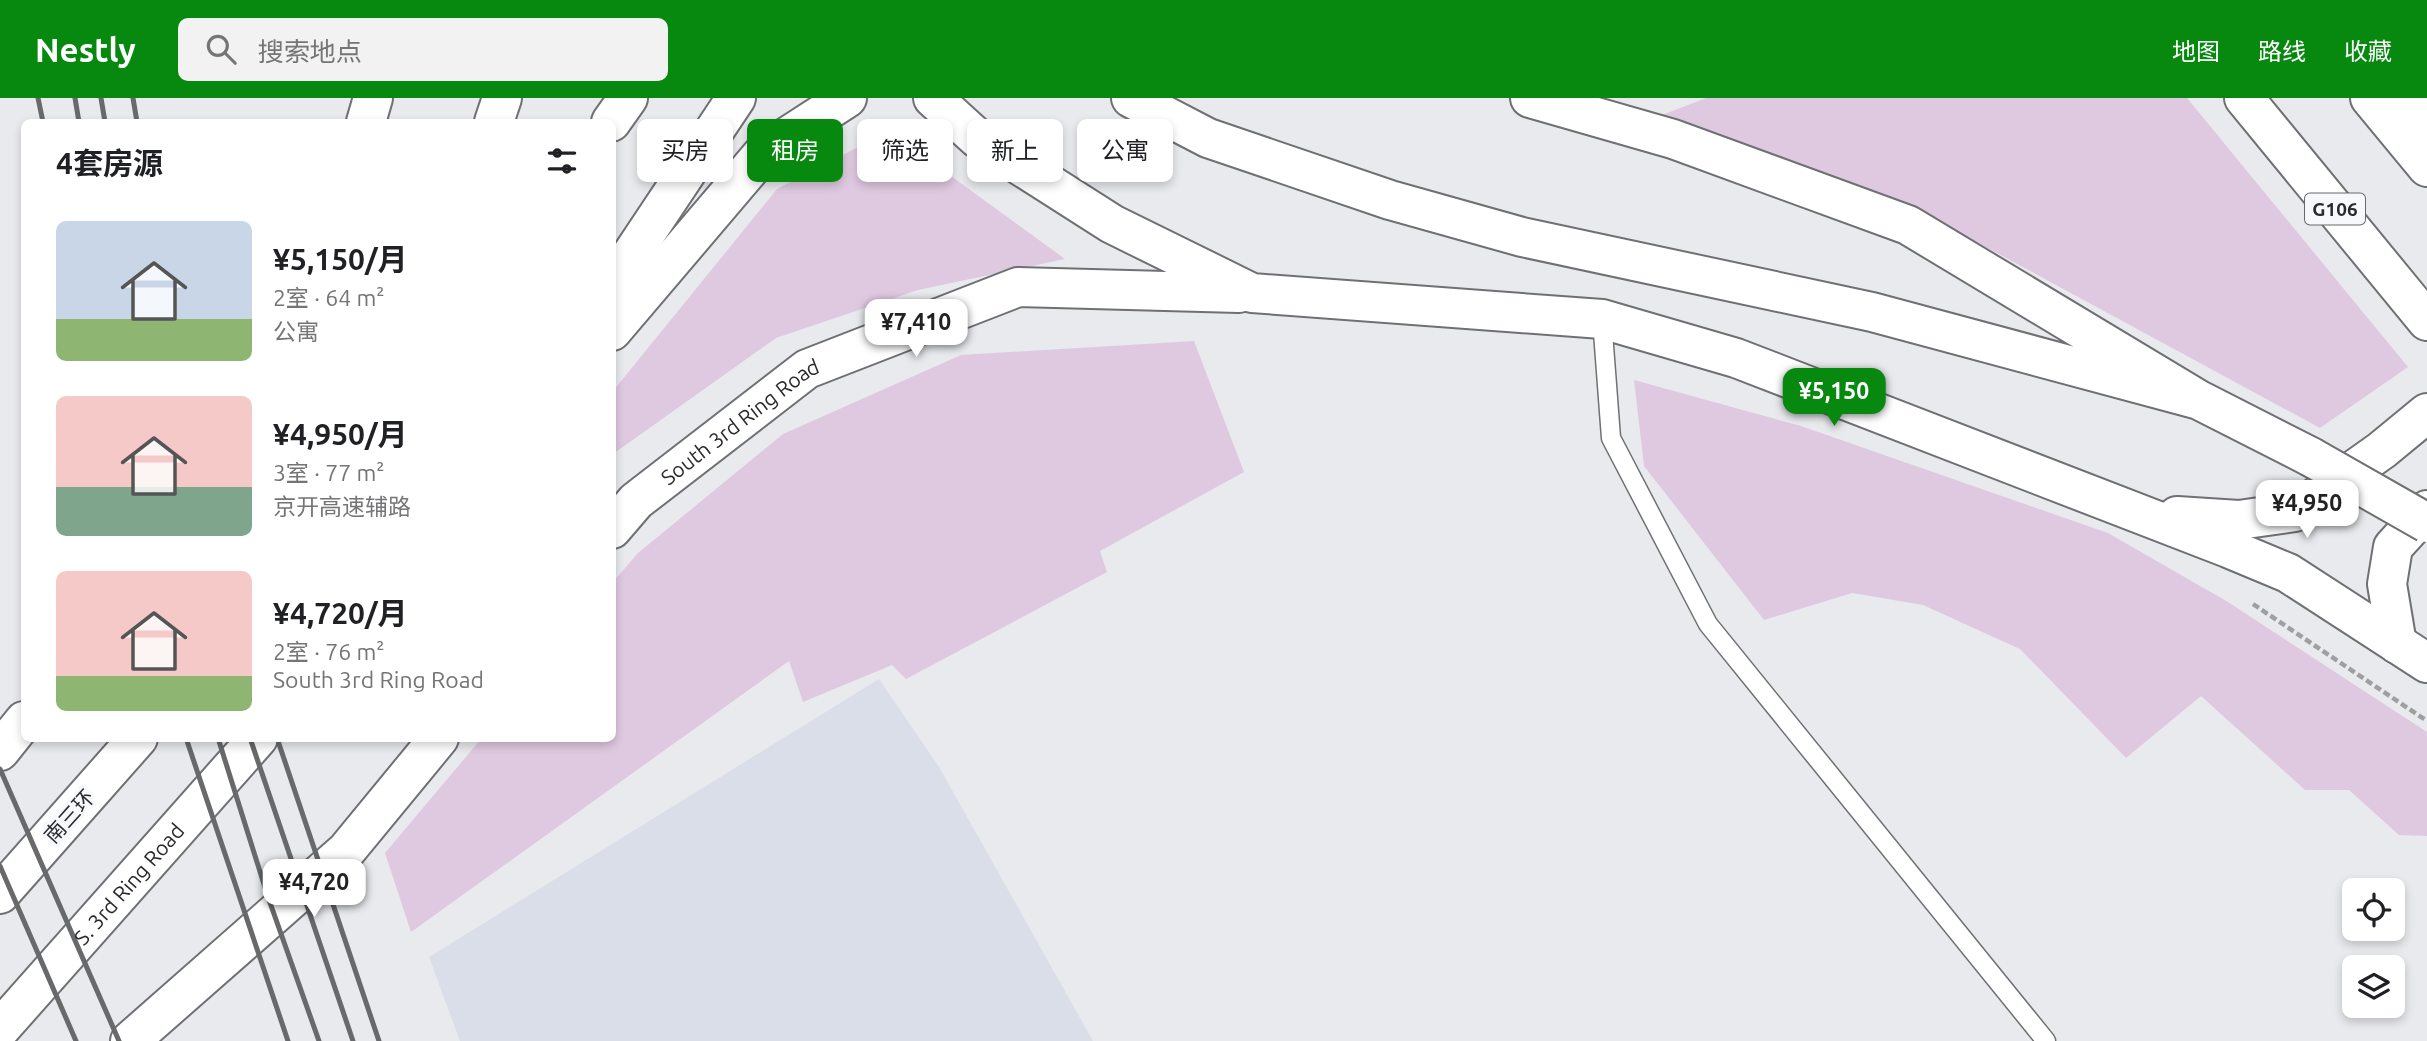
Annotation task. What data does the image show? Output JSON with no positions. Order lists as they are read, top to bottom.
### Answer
{
  "streets": {
    "main road": [
      "G106",
      "South 3rd Ring Road",
      "南三环",
      "S. 3rd Ring Road"
    ]
  },
  "page": {
    "header": "Nestly",
    "search": "搜索地点",
    "nav": ["地图", "路线", "收藏"],
    "chip": [
      "买房",
      "租房",
      "筛选",
      "新上",
      "公寓"
    ],
    "heading": "4套房源",
    "list": [
      {
        "name": "¥5,150/月",
        "note": "2室 · 64 m² · 公寓"
      },
      {
        "name": "¥4,950/月",
        "note": "3室 · 77 m² · 京开高速辅路"
      },
      {
        "name": "¥4,720/月",
        "note": "2室 · 76 m² · South 3rd Ring Road"
      }
    ],
    "price": [
      "¥7,410",
      "¥5,150",
      "¥4,950",
      "¥4,720"
    ]
  }
}
